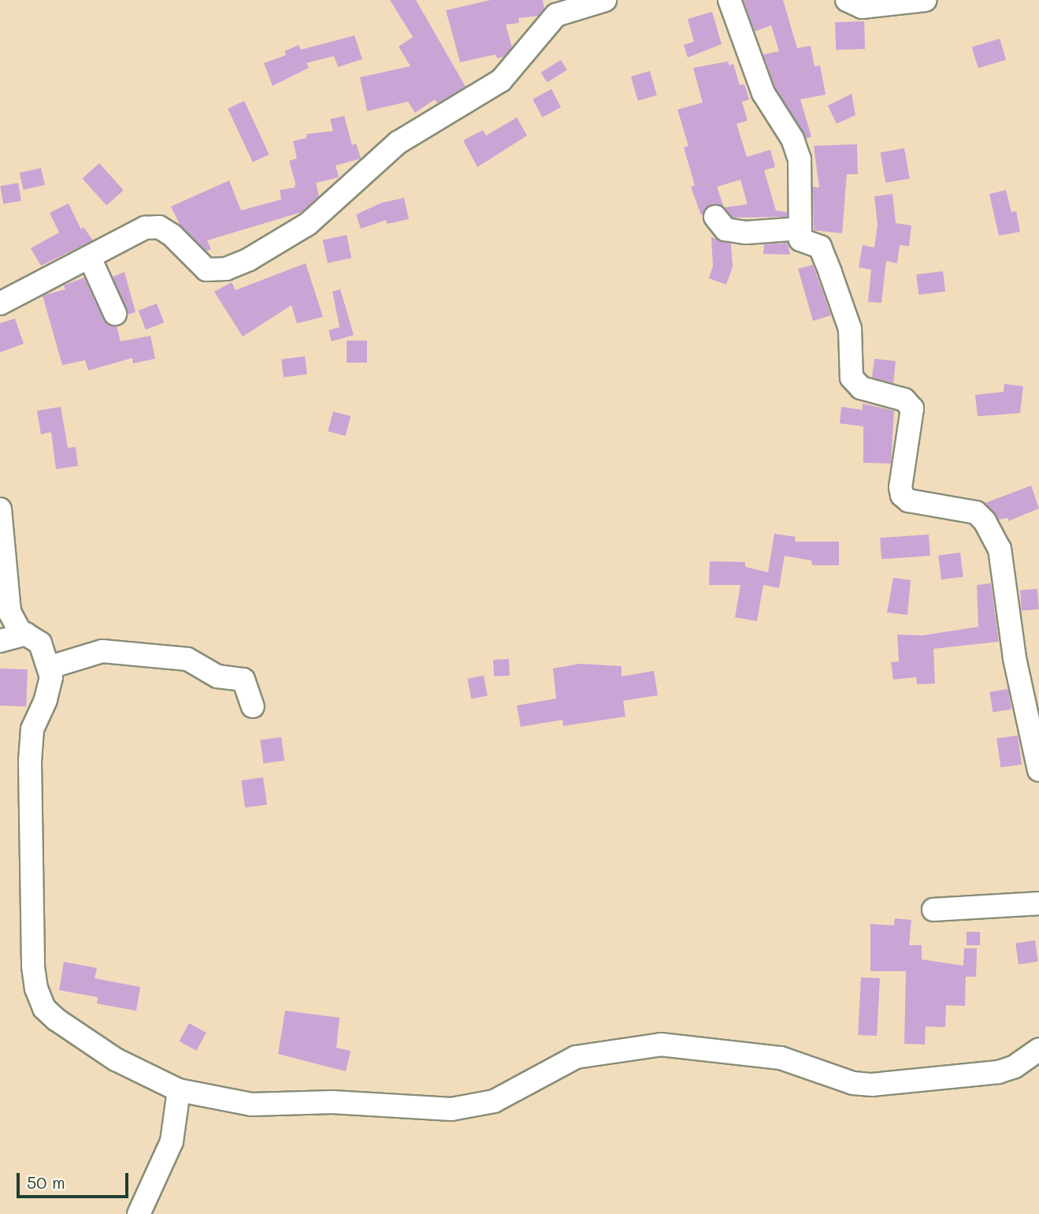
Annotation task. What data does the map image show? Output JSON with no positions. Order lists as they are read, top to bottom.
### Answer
{
  "scale_bar": "50 m"
}
